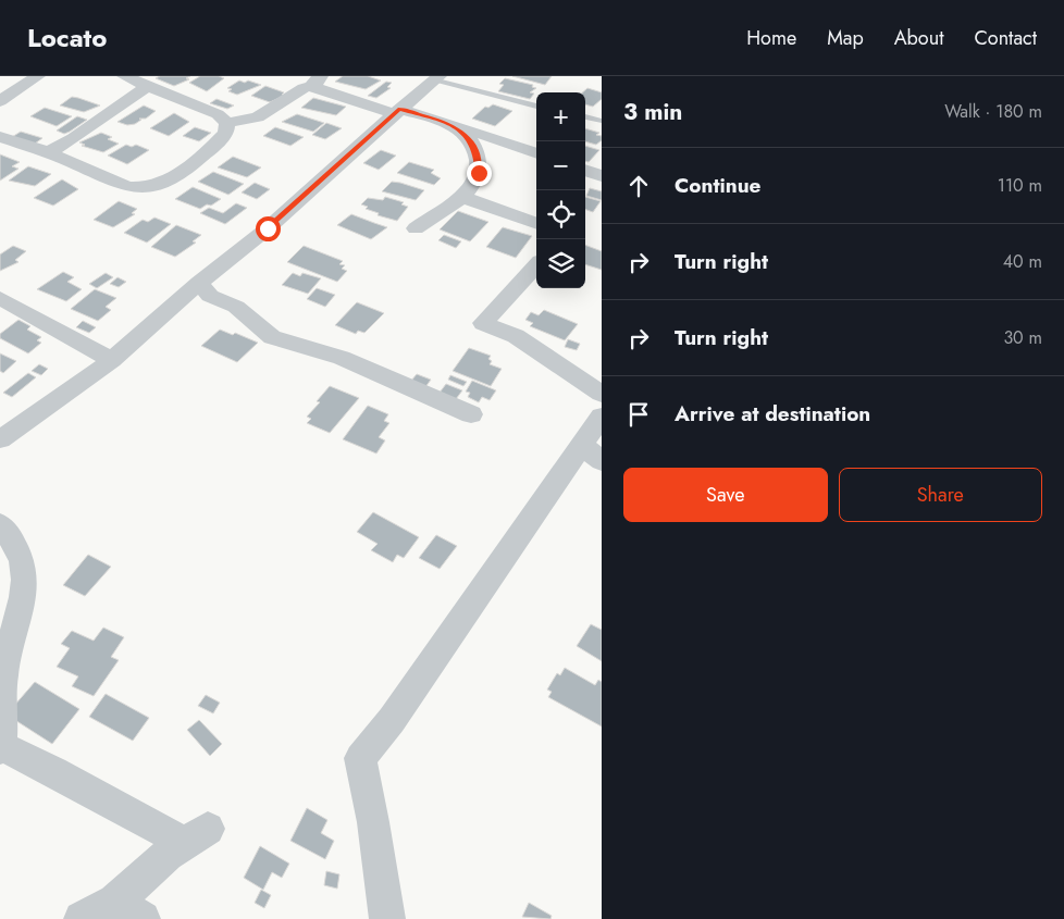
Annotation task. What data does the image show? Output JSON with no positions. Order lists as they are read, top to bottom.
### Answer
{
  "page": {
    "header": "Locato",
    "nav": [
      "Home",
      "Map",
      "About",
      "Contact"
    ],
    "heading": ["3 min", "Walk · 180 m"],
    "map_buttons": ["+", "−"],
    "list": [
      ["Continue", "110 m"],
      ["Turn right", "40 m"],
      ["Turn right", "30 m"],
      "Arrive at destination"
    ],
    "buttons": ["Save", "Share"]
  }
}
